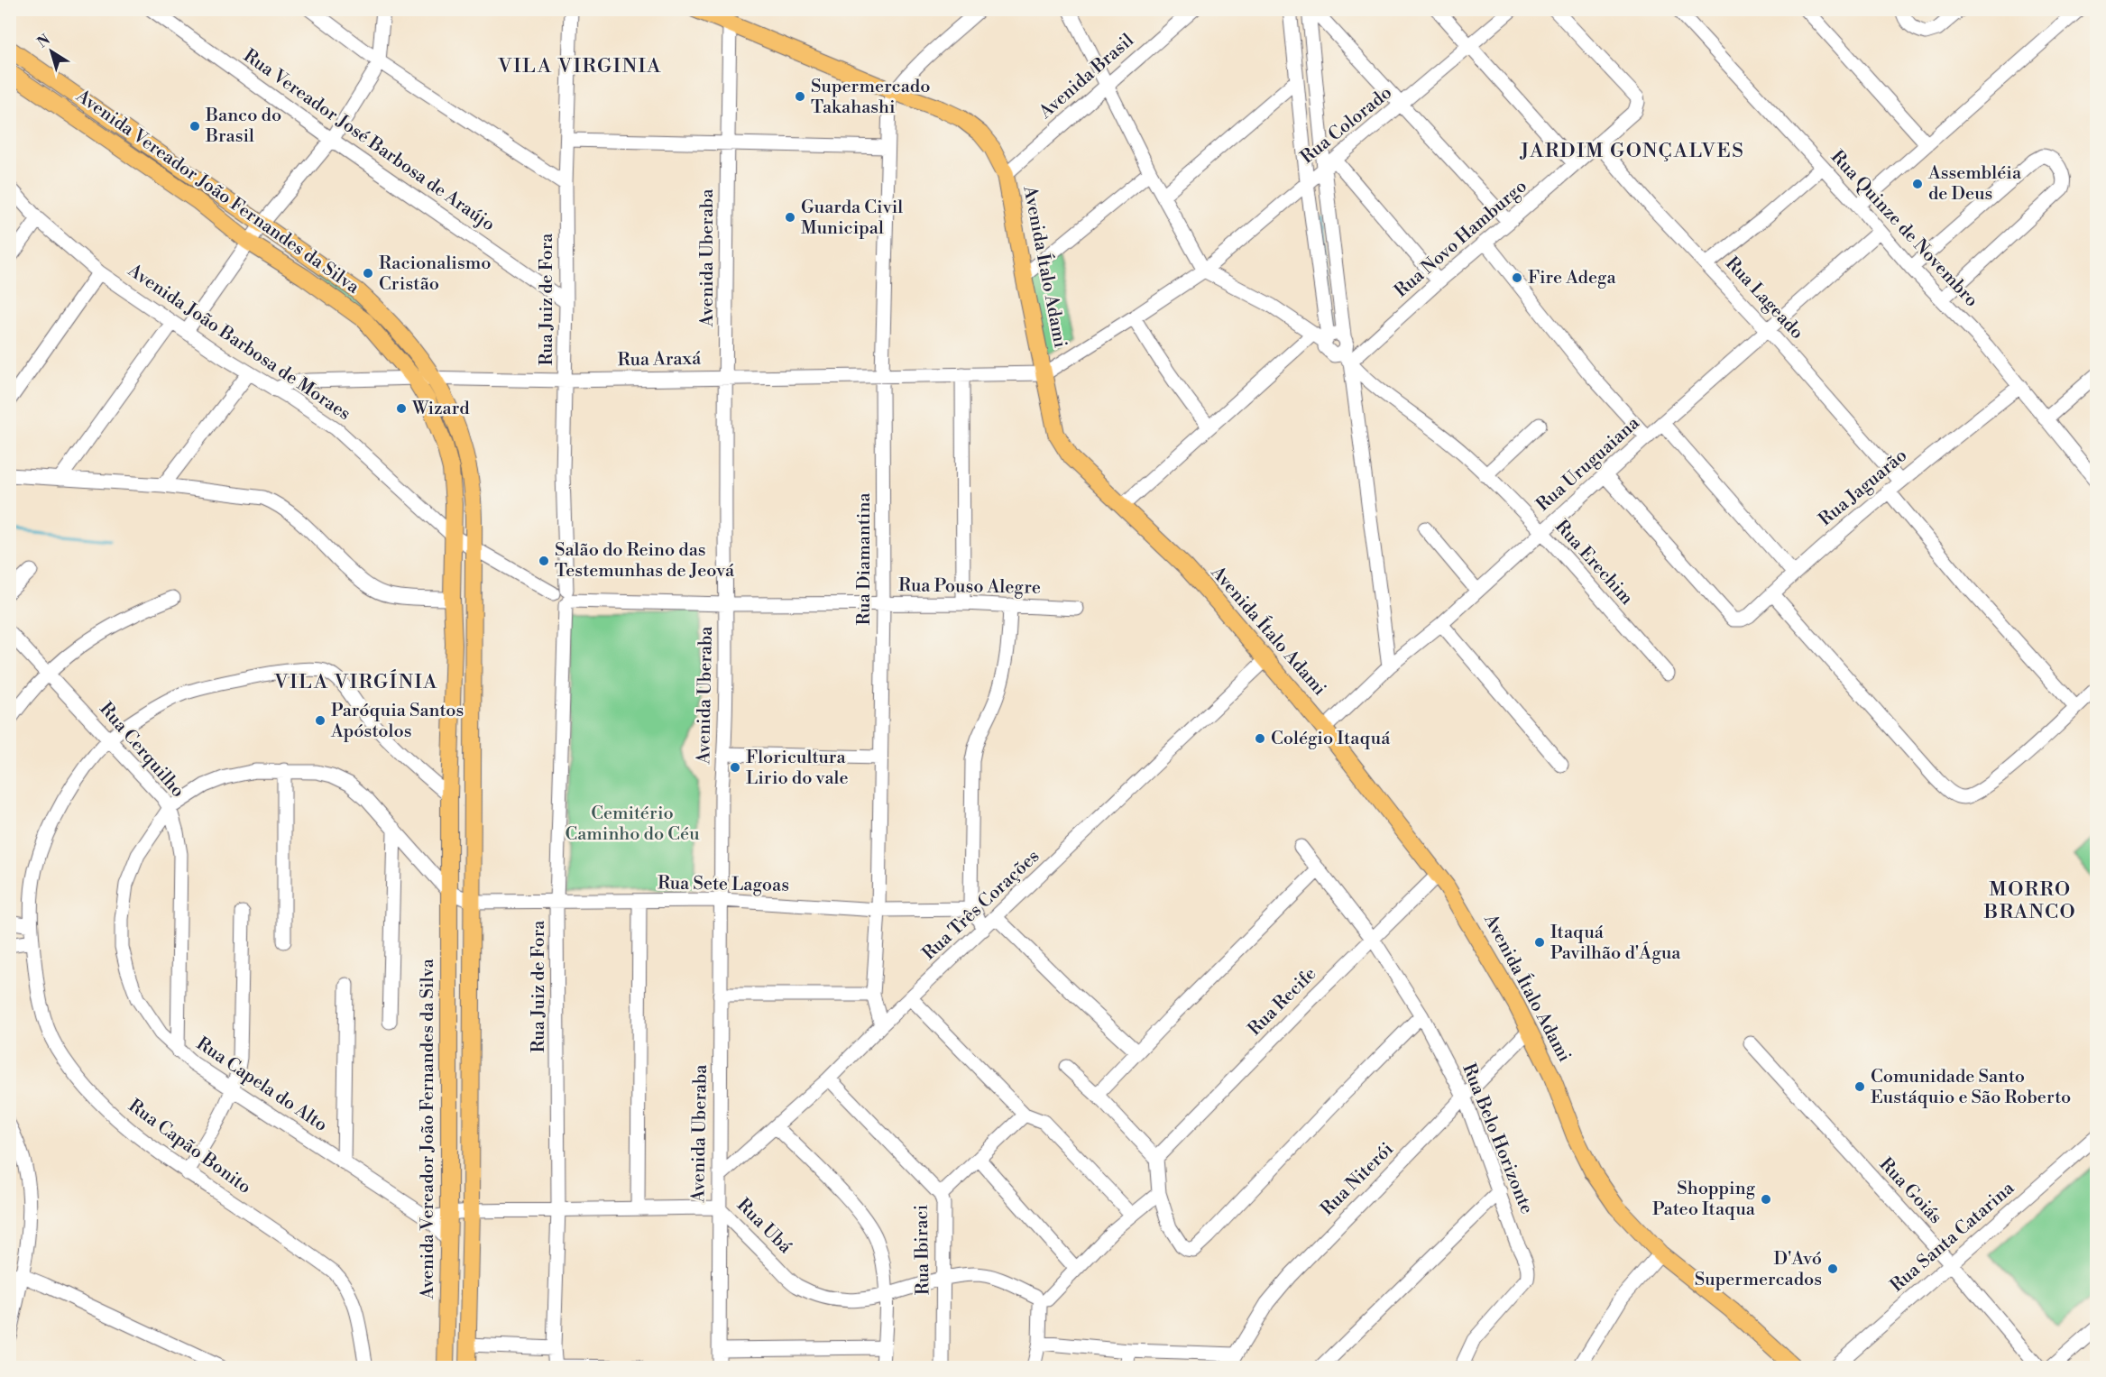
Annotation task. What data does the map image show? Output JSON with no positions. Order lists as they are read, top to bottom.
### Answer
{
  "streets": {
    "main road": ["Avenida Vereador João Fernandes da Silva", "Avenida Ítalo Adami"],
    "street": [
      "Avenida Brasil",
      "Rua Colorado",
      "Rua Vereador José Barbosa de Araújo",
      "Rua Quinze de Novembro",
      "Rua Novo Hamburgo",
      "Avenida Uberaba",
      "Rua Lageado",
      "Rua Juiz de Fora",
      "Avenida João Barbosa de Moraes",
      "Rua Araxá",
      "Rua Uruguaiana",
      "Rua Jaguarão",
      "Rua Diamantina",
      "Rua Erechim",
      "Rua Pouso Alegre",
      "Rua Cerquilho",
      "Rua Sete Lagoas",
      "Rua Três Corações",
      "Rua Recife",
      "Rua Capela do Alto",
      "Rua Belo Horizonte",
      "Rua Capão Bonito",
      "Rua Niterói",
      "Rua Goiás",
      "Rua Ubá",
      "Rua Santa Catarina",
      "Rua Ibiraci"
    ]
  },
  "crossings": [
    ["Avenida Brasil", "Avenida Ítalo Adami"],
    ["Rua Colorado", "Avenida Ítalo Adami"],
    ["Rua Colorado", "Rua Araxá"],
    ["Rua Vereador José Barbosa de Araújo", "Rua Juiz de Fora"],
    ["Avenida Vereador João Fernandes da Silva", "Avenida João Barbosa de Moraes"],
    ["Avenida Vereador João Fernandes da Silva", "Rua Araxá"],
    ["Avenida Vereador João Fernandes da Silva", "Rua Pouso Alegre"],
    ["Avenida Vereador João Fernandes da Silva", "Rua Sete Lagoas"],
    ["Avenida Vereador João Fernandes da Silva", "Rua Capela do Alto"],
    ["Avenida Vereador João Fernandes da Silva", "Rua Capão Bonito"],
    ["Avenida Vereador João Fernandes da Silva", "Rua Ubá"],
    ["Rua Quinze de Novembro", "Rua Uruguaiana"],
    ["Rua Quinze de Novembro", "Rua Jaguarão"],
    ["Rua Novo Hamburgo", "Rua Lageado"],
    ["Rua Novo Hamburgo", "Rua Erechim"],
    ["Avenida Uberaba", "Avenida Ítalo Adami"],
    ["Avenida Uberaba", "Rua Araxá"],
    ["Avenida Uberaba", "Rua Pouso Alegre"],
    ["Avenida Uberaba", "Rua Sete Lagoas"],
    ["Avenida Uberaba", "Rua Três Corações"],
    ["Avenida Uberaba", "Rua Ubá"],
    ["Avenida Ítalo Adami", "Rua Araxá"],
    ["Avenida Ítalo Adami", "Rua Uruguaiana"],
    ["Avenida Ítalo Adami", "Rua Diamantina"],
    ["Avenida Ítalo Adami", "Rua Três Corações"],
    ["Avenida Ítalo Adami", "Rua Recife"],
    ["Avenida Ítalo Adami", "Rua Niterói"],
    ["Rua Lageado", "Rua Uruguaiana"],
    ["Rua Lageado", "Rua Jaguarão"],
    ["Rua Juiz de Fora", "Rua Araxá"],
    ["Rua Juiz de Fora", "Rua Pouso Alegre"],
    ["Rua Juiz de Fora", "Rua Sete Lagoas"],
    ["Rua Juiz de Fora", "Rua Ubá"],
    ["Avenida João Barbosa de Moraes", "Rua Araxá"],
    ["Avenida João Barbosa de Moraes", "Rua Pouso Alegre"],
    ["Rua Araxá", "Rua Diamantina"],
    ["Rua Uruguaiana", "Rua Jaguarão"],
    ["Rua Uruguaiana", "Rua Erechim"],
    ["Rua Diamantina", "Rua Pouso Alegre"],
    ["Rua Diamantina", "Rua Sete Lagoas"],
    ["Rua Diamantina", "Rua Três Corações"],
    ["Rua Cerquilho", "Rua Capela do Alto"],
    ["Rua Cerquilho", "Rua Capão Bonito"],
    ["Rua Três Corações", "Rua Ibiraci"],
    ["Rua Recife", "Rua Belo Horizonte"],
    ["Rua Belo Horizonte", "Rua Niterói"],
    ["Rua Goiás", "Rua Santa Catarina"],
    ["Rua Ubá", "Rua Ibiraci"]
  ],
  "districts": [
    "VILA VIRGINIA",
    "JARDIM GONÇALVES",
    "VILA VIRGÍNIA",
    "MORRO BRANCO"
  ],
  "parks": ["Cemitério Caminho do Céu"],
  "places": [
    "Supermercado Takahashi",
    "Banco do Brasil",
    "Assembléia de Deus",
    "Guarda Civil Municipal",
    "Racionalismo Cristão",
    "Fire Adega",
    "Wizard",
    "Salão do Reino das Testemunhas de Jeová",
    "Paróquia Santos Apóstolos",
    "Colégio Itaquá",
    "Floricultura Lirio do vale",
    "Itaquá Pavilhão d'Água",
    "Comunidade Santo Eustáquio e São Roberto",
    "Shopping Pateo Itaqua",
    "D'Avó Supermercados"
  ],
  "north": "top left"
}
